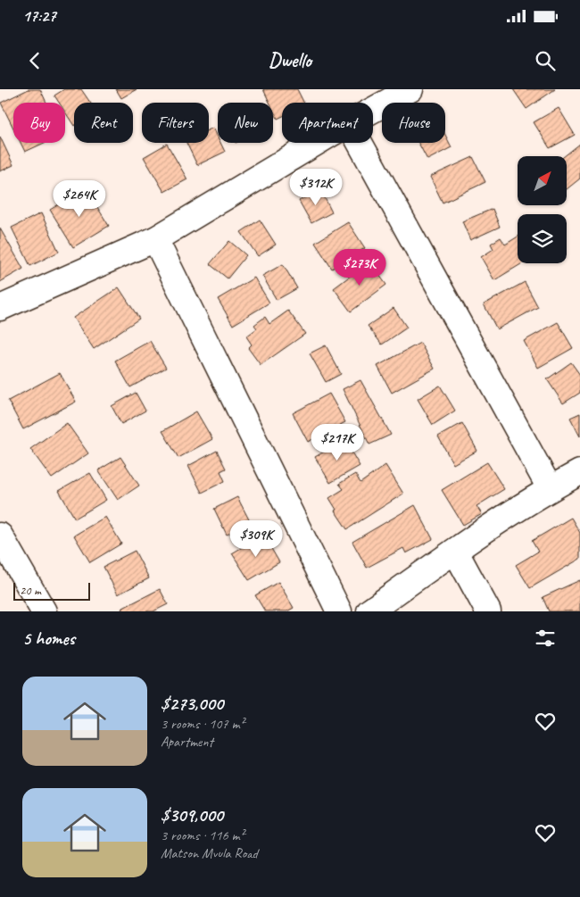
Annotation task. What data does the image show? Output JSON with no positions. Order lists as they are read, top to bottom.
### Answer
{
  "scale_bar": "20 m",
  "north": "top right",
  "page": {
    "status": "17:27",
    "header": "Dwello",
    "chip": [
      "Buy",
      "Rent",
      "Filters",
      "New",
      "Apartment",
      "House"
    ],
    "price": [
      "$312K",
      "$264K",
      "$273K",
      "$217K",
      "$309K"
    ],
    "scale": "20 m",
    "heading": "5 homes",
    "list": [
      {
        "name": "$273,000",
        "note": "3 rooms · 107 m² · Apartment"
      },
      {
        "name": "$309,000",
        "note": "3 rooms · 116 m² · Matson Mvula Road"
      }
    ]
  }
}
